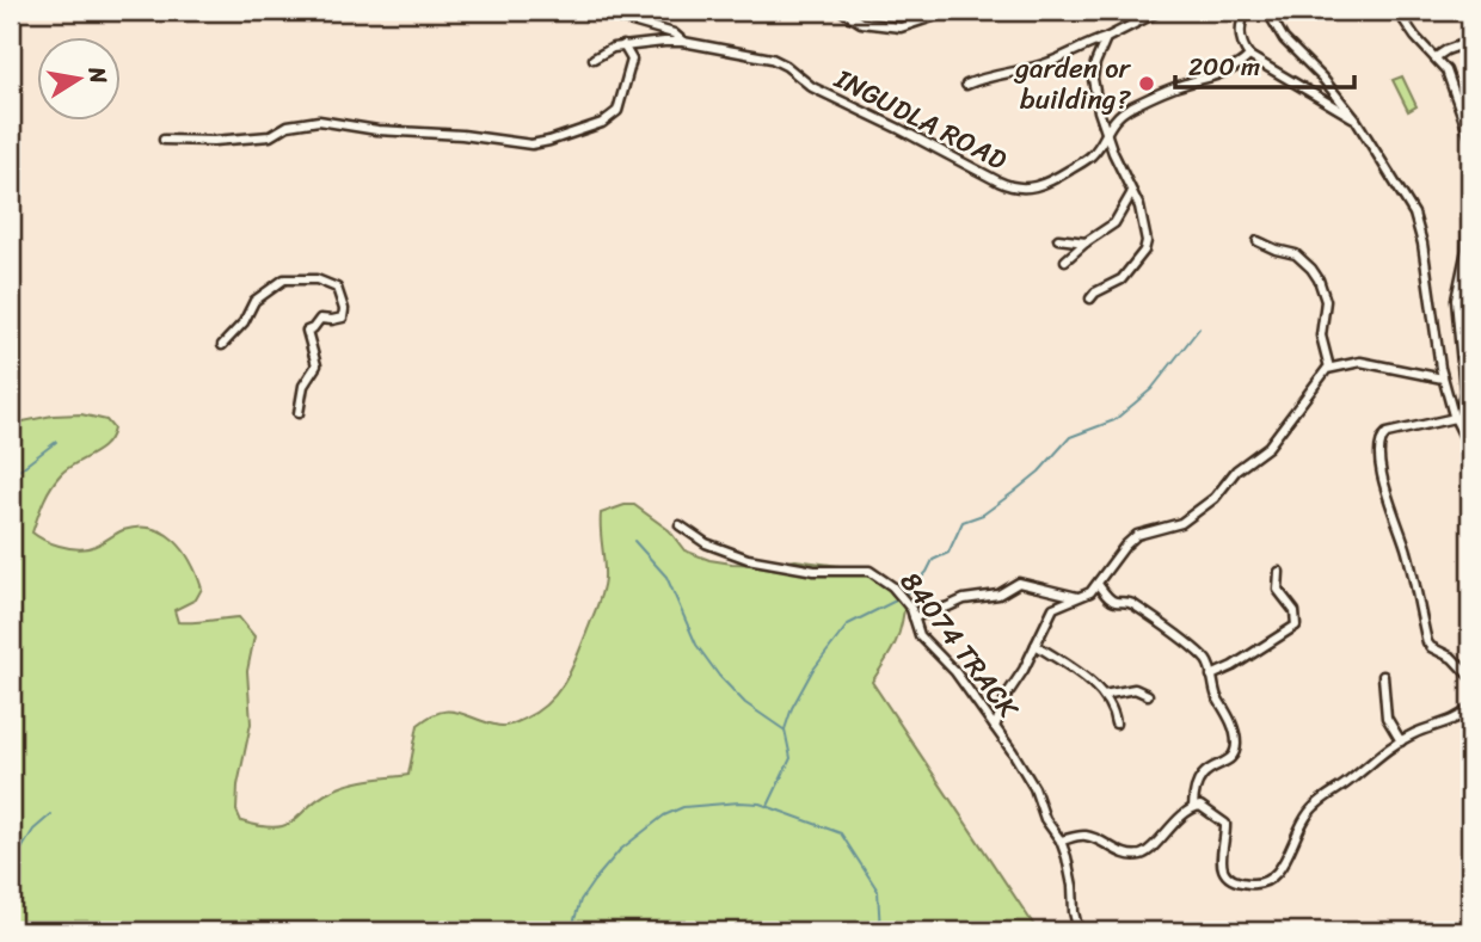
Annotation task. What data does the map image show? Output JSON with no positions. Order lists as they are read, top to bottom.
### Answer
{
  "streets": {
    "street": ["INGUDLA ROAD", "84074 TRACK"]
  },
  "places": ["garden or building?"],
  "scale_bar": "200 m",
  "north": "right"
}
